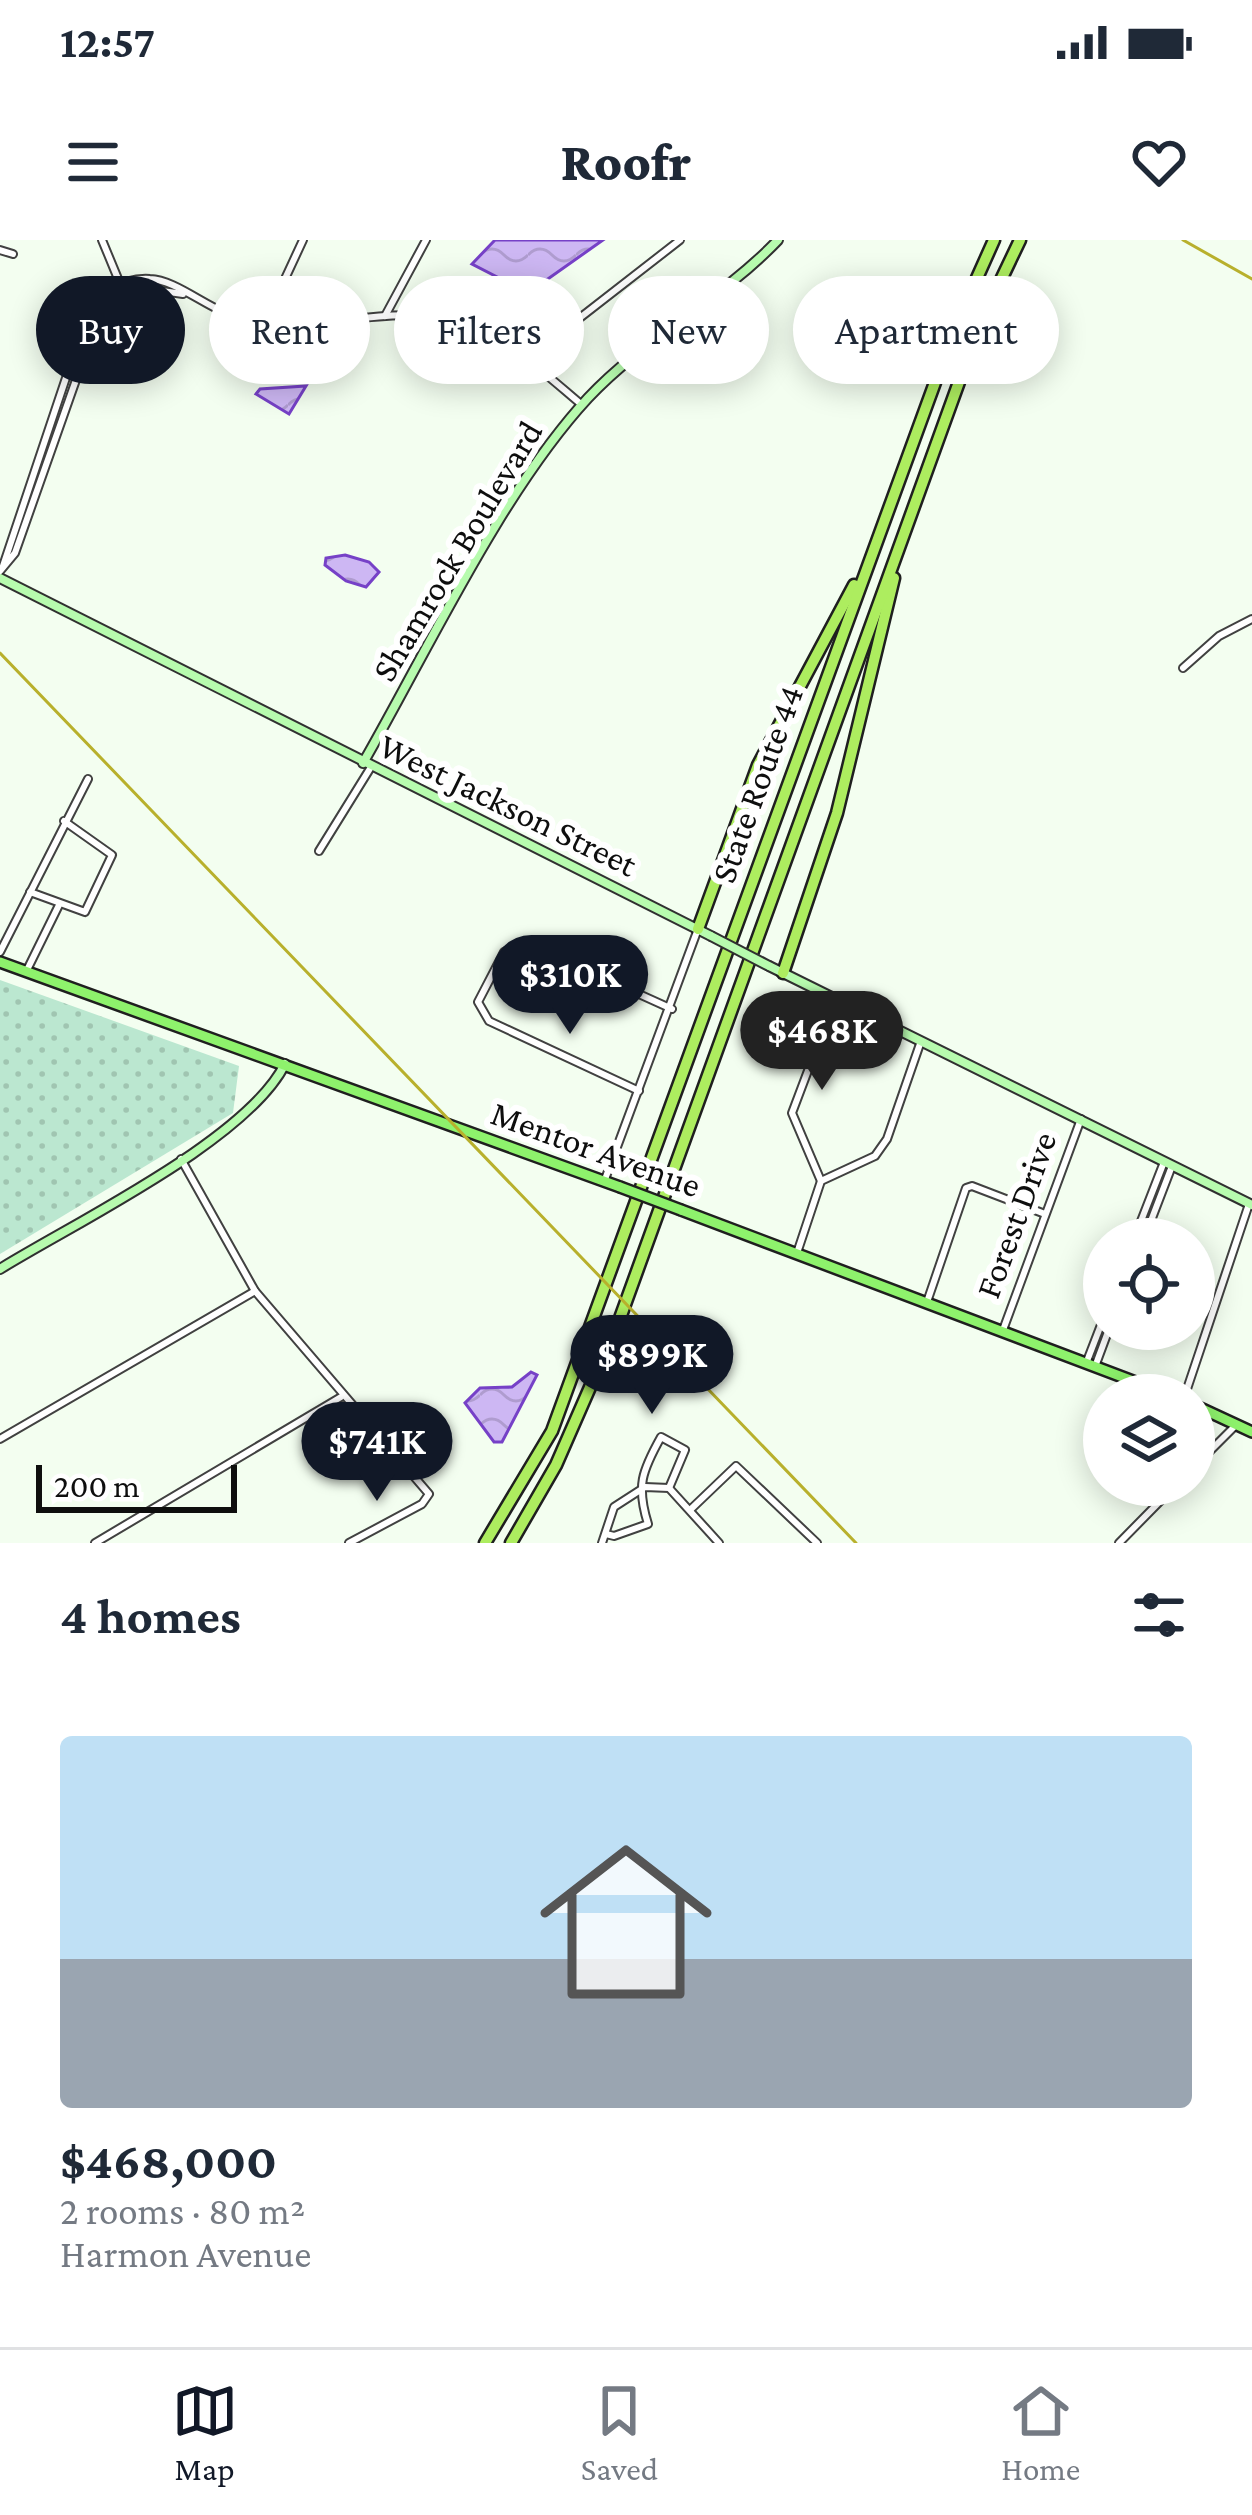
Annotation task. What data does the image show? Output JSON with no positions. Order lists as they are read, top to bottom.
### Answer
{
  "streets": {
    "highway": ["State Route 44"],
    "main road": ["Mentor Avenue"],
    "street": ["Shamrock Boulevard", "West Jackson Street", "Forest Drive"]
  },
  "crossings": [
    ["Shamrock Boulevard", "West Jackson Street"],
    ["West Jackson Street", "Forest Drive"],
    ["Mentor Avenue", "Forest Drive"]
  ],
  "scale_bar": "200 m",
  "page": {
    "status": "12:57",
    "header": "Roofr",
    "chip": [
      "Buy",
      "Rent",
      "Filters",
      "New",
      "Apartment"
    ],
    "price": [
      "$310K",
      "$468K",
      "$899K",
      "$741K"
    ],
    "scale": "200 m",
    "heading": "4 homes",
    "list": [
      {
        "name": "$468,000",
        "note": "2 rooms · 80 m² · Harmon Avenue"
      }
    ],
    "tabs": ["Map", "Saved", "Home"]
  }
}
